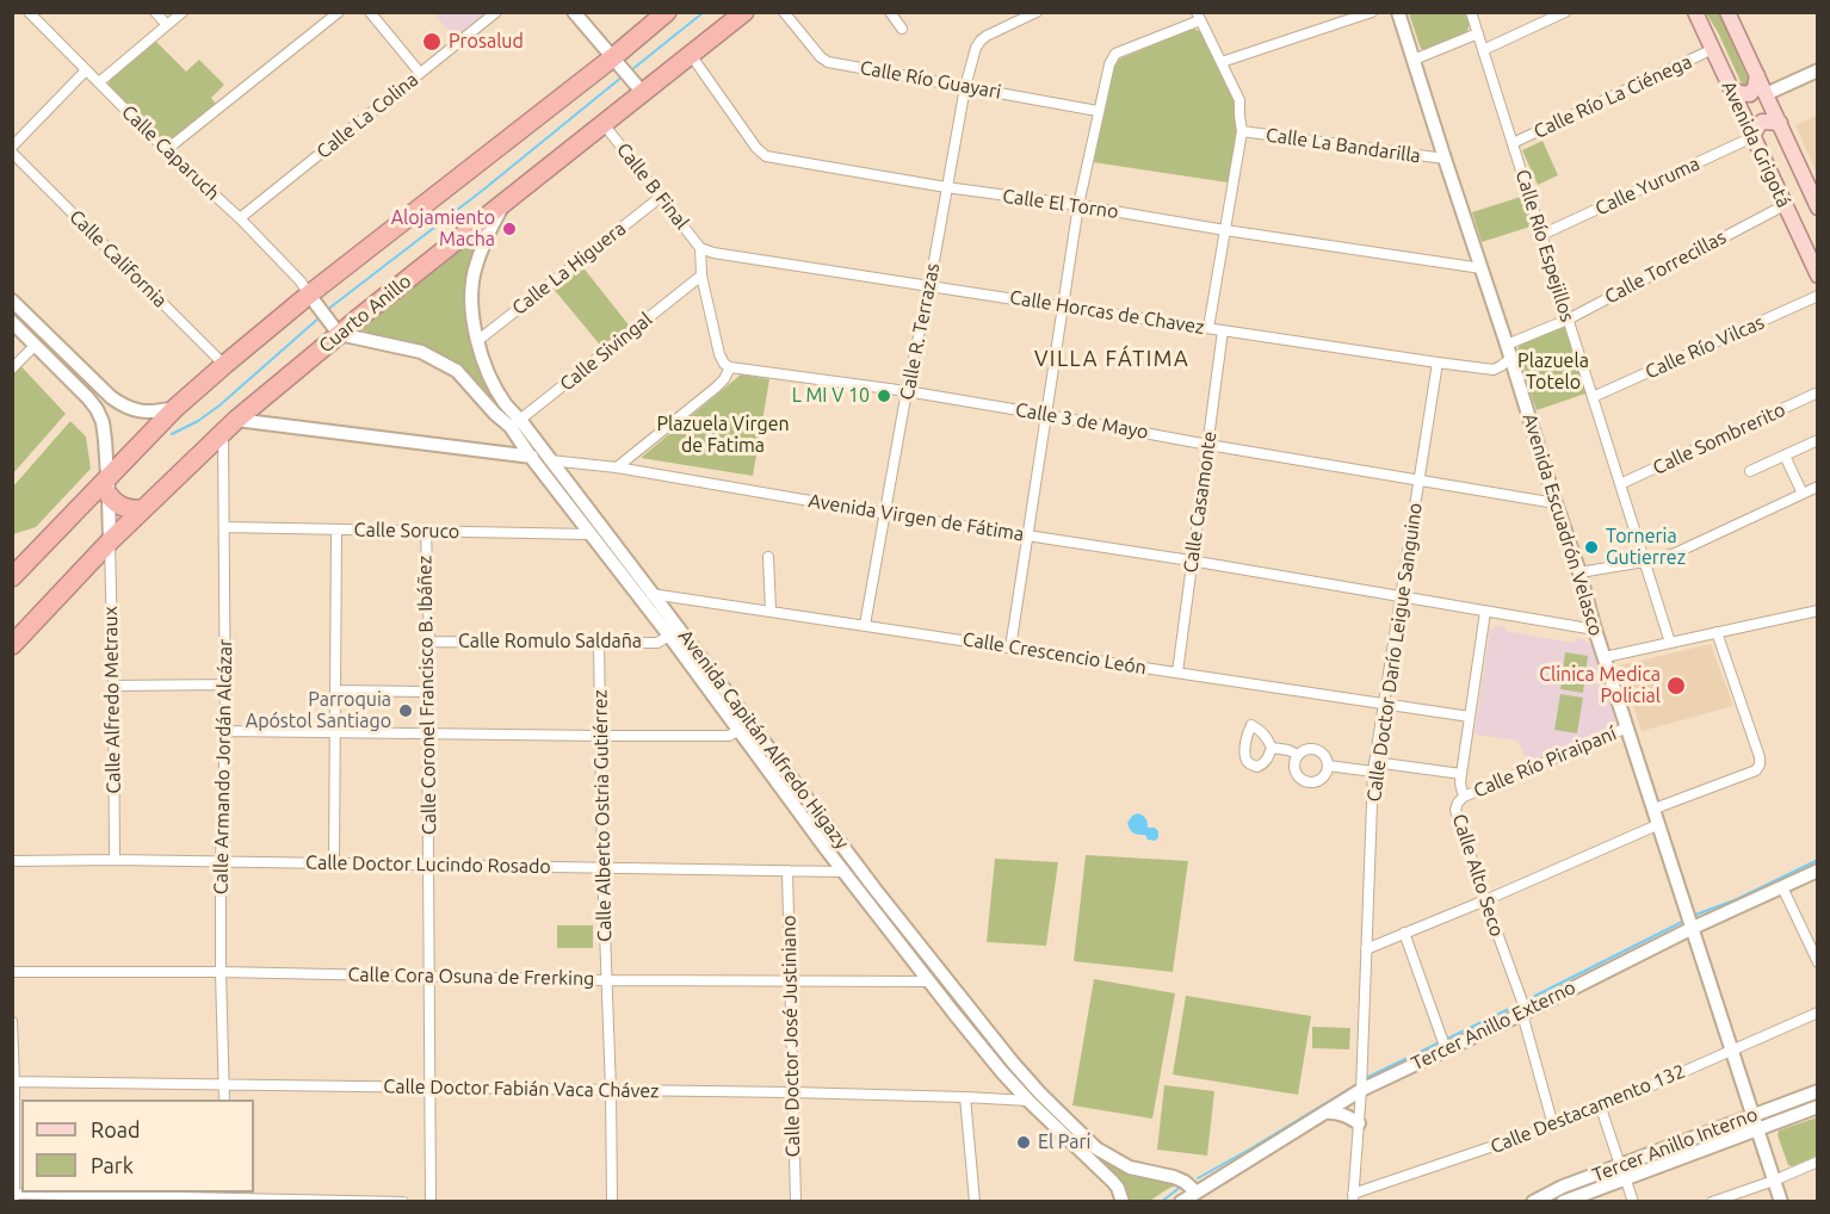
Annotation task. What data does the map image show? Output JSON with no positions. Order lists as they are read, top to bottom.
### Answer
{
  "streets": {
    "highway": ["Cuarto Anillo"],
    "main road": ["Avenida Grigotá"],
    "street": [
      "Calle Río Guayari",
      "Calle Río La Ciénega",
      "Calle La Colina",
      "Calle La Bandarilla",
      "Calle Caparuch",
      "Calle B Final",
      "Calle Yuruma",
      "Calle El Torno",
      "Calle Río Espejillos",
      "Calle California",
      "Calle Torrecillas",
      "Calle La Higuera",
      "Calle Horcas de Chavez",
      "Calle R. Terrazas",
      "Calle Río Vilcas",
      "Calle Sivingal",
      "Calle 3 de Mayo",
      "Calle Sombrerito",
      "Calle Casamonte",
      "Avenida Virgen de Fátima",
      "Avenida Escuadrón Velasco",
      "Calle Soruco",
      "Calle Romulo Saldaña",
      "Calle Doctor Darío Leigue Sanguino",
      "Calle Crescencio León",
      "Calle Coronel Francisco B. Ibáñez",
      "Calle Alfredo Metraux",
      "Avenida Capitán Alfredo Higazy",
      "Calle Río Piraipaní",
      "Calle Armando Jordán Alcázar",
      "Calle Alberto Ostria Gutiérrez",
      "Calle Doctor Lucindo Rosado",
      "Calle Alto Seco",
      "Calle Cora Osuna de Frerking",
      "Tercer Anillo Externo",
      "Calle Doctor José Justiniano",
      "Calle Doctor Fabián Vaca Chávez",
      "Calle Destacamento 132",
      "Tercer Anillo Interno"
    ]
  },
  "crossings": [
    ["Calle Río Guayari", "Calle R. Terrazas"],
    ["Calle Río La Ciénega", "Avenida Grigotá"],
    ["Calle Río La Ciénega", "Calle Río Espejillos"],
    ["Calle La Colina", "Calle Caparuch"],
    ["Avenida Grigotá", "Calle Yuruma"],
    ["Avenida Grigotá", "Calle Torrecillas"],
    ["Calle La Bandarilla", "Avenida Escuadrón Velasco"],
    ["Calle B Final", "Calle La Higuera"],
    ["Calle B Final", "Calle Horcas de Chavez"],
    ["Calle B Final", "Cuarto Anillo"],
    ["Calle Yuruma", "Calle Río Espejillos"],
    ["Calle El Torno", "Cuarto Anillo"],
    ["Calle El Torno", "Calle R. Terrazas"],
    ["Calle El Torno", "Avenida Escuadrón Velasco"],
    ["Calle Río Espejillos", "Calle Torrecillas"],
    ["Calle Río Espejillos", "Calle Río Vilcas"],
    ["Calle Río Espejillos", "Calle Sombrerito"],
    ["Calle Torrecillas", "Avenida Escuadrón Velasco"],
    ["Calle La Higuera", "Avenida Capitán Alfredo Higazy"],
    ["Calle Horcas de Chavez", "Calle R. Terrazas"],
    ["Calle Horcas de Chavez", "Calle Casamonte"],
    ["Calle Horcas de Chavez", "Avenida Escuadrón Velasco"],
    ["Calle Horcas de Chavez", "Calle Doctor Darío Leigue Sanguino"],
    ["Cuarto Anillo", "Avenida Virgen de Fátima"],
    ["Cuarto Anillo", "Calle Alfredo Metraux"],
    ["Cuarto Anillo", "Avenida Capitán Alfredo Higazy"],
    ["Cuarto Anillo", "Calle Armando Jordán Alcázar"],
    ["Calle R. Terrazas", "Calle 3 de Mayo"],
    ["Calle R. Terrazas", "Avenida Virgen de Fátima"],
    ["Calle R. Terrazas", "Calle Crescencio León"],
    ["Calle Sivingal", "Avenida Capitán Alfredo Higazy"],
    ["Calle 3 de Mayo", "Calle Casamonte"],
    ["Calle 3 de Mayo", "Avenida Escuadrón Velasco"],
    ["Calle 3 de Mayo", "Calle Doctor Darío Leigue Sanguino"],
    ["Calle Casamonte", "Avenida Virgen de Fátima"],
    ["Calle Casamonte", "Calle Crescencio León"],
    ["Avenida Virgen de Fátima", "Avenida Escuadrón Velasco"],
    ["Avenida Virgen de Fátima", "Calle Doctor Darío Leigue Sanguino"],
    ["Avenida Virgen de Fátima", "Avenida Capitán Alfredo Higazy"],
    ["Avenida Virgen de Fátima", "Calle Armando Jordán Alcázar"],
    ["Avenida Virgen de Fátima", "Calle Alto Seco"],
    ["Avenida Escuadrón Velasco", "Calle Río Piraipaní"],
    ["Avenida Escuadrón Velasco", "Tercer Anillo Externo"],
    ["Avenida Escuadrón Velasco", "Calle Destacamento 132"],
    ["Avenida Escuadrón Velasco", "Tercer Anillo Interno"],
    ["Calle Soruco", "Calle Coronel Francisco B. Ibáñez"],
    ["Calle Soruco", "Avenida Capitán Alfredo Higazy"],
    ["Calle Soruco", "Calle Armando Jordán Alcázar"],
    ["Calle Romulo Saldaña", "Calle Coronel Francisco B. Ibáñez"],
    ["Calle Romulo Saldaña", "Avenida Capitán Alfredo Higazy"],
    ["Calle Romulo Saldaña", "Calle Alberto Ostria Gutiérrez"],
    ["Calle Doctor Darío Leigue Sanguino", "Calle Crescencio León"],
    ["Calle Doctor Darío Leigue Sanguino", "Tercer Anillo Externo"],
    ["Calle Doctor Darío Leigue Sanguino", "Calle Destacamento 132"],
    ["Calle Crescencio León", "Avenida Capitán Alfredo Higazy"],
    ["Calle Crescencio León", "Calle Alto Seco"],
    ["Calle Coronel Francisco B. Ibáñez", "Calle Doctor Lucindo Rosado"],
    ["Calle Coronel Francisco B. Ibáñez", "Calle Cora Osuna de Frerking"],
    ["Calle Coronel Francisco B. Ibáñez", "Calle Doctor Fabián Vaca Chávez"],
    ["Calle Alfredo Metraux", "Calle Doctor Lucindo Rosado"],
    ["Avenida Capitán Alfredo Higazy", "Calle Doctor Lucindo Rosado"],
    ["Avenida Capitán Alfredo Higazy", "Calle Cora Osuna de Frerking"],
    ["Avenida Capitán Alfredo Higazy", "Tercer Anillo Externo"],
    ["Avenida Capitán Alfredo Higazy", "Calle Doctor Fabián Vaca Chávez"],
    ["Calle Río Piraipaní", "Calle Alto Seco"],
    ["Calle Armando Jordán Alcázar", "Calle Doctor Lucindo Rosado"],
    ["Calle Armando Jordán Alcázar", "Calle Cora Osuna de Frerking"],
    ["Calle Armando Jordán Alcázar", "Calle Doctor Fabián Vaca Chávez"],
    ["Calle Alberto Ostria Gutiérrez", "Calle Doctor Lucindo Rosado"],
    ["Calle Alberto Ostria Gutiérrez", "Calle Cora Osuna de Frerking"],
    ["Calle Alberto Ostria Gutiérrez", "Calle Doctor Fabián Vaca Chávez"],
    ["Calle Doctor Lucindo Rosado", "Calle Doctor José Justiniano"],
    ["Calle Alto Seco", "Tercer Anillo Externo"],
    ["Calle Alto Seco", "Calle Destacamento 132"],
    ["Calle Cora Osuna de Frerking", "Calle Doctor José Justiniano"],
    ["Calle Doctor José Justiniano", "Calle Doctor Fabián Vaca Chávez"]
  ],
  "districts": ["VILLA FÁTIMA"],
  "parks": ["Plazuela Totelo", "Plazuela Virgen de Fatima"],
  "places": [
    "Prosalud",
    "Alojamiento Macha",
    "L MI V 10",
    "Torneria Gutierrez",
    "Clinica Medica Policial",
    "Parroquia Apóstol Santiago",
    "El Pari"
  ],
  "legend": ["Road", "Park"]
}
